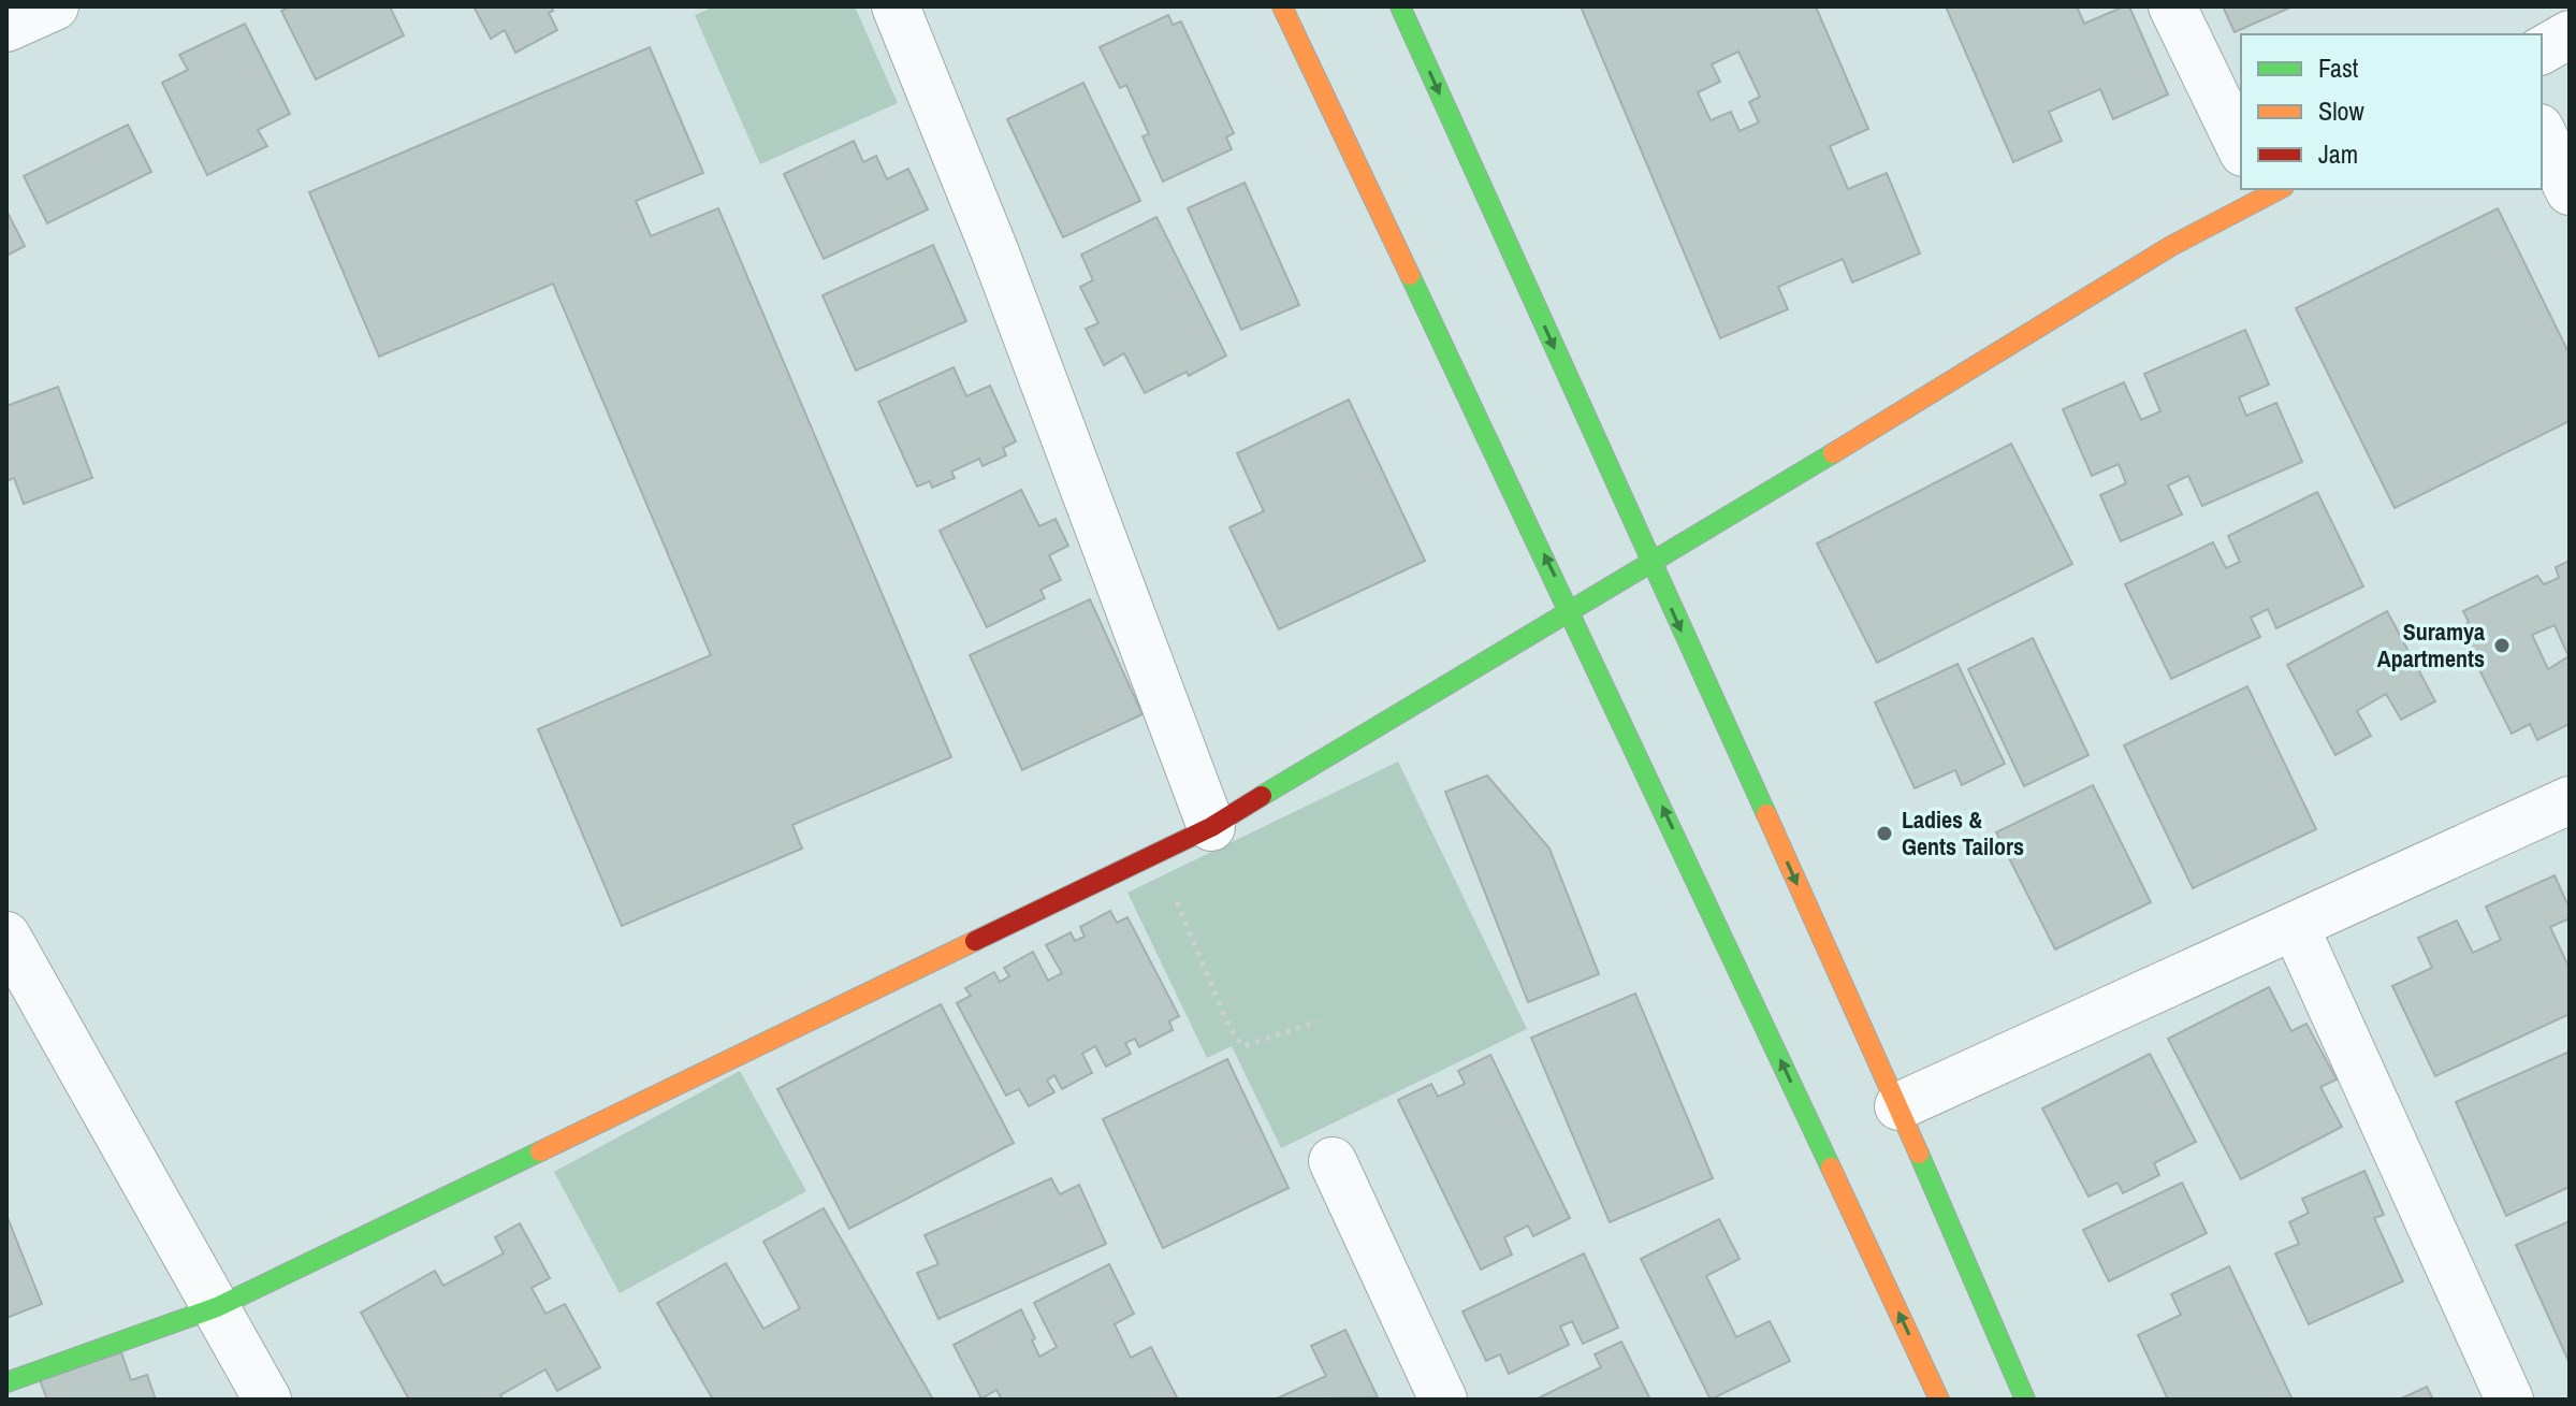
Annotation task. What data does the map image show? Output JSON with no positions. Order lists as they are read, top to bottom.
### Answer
{
  "places": ["Suramya Apartments", "Ladies & Gents Tailors"],
  "legend": ["Fast", "Slow", "Jam"]
}
